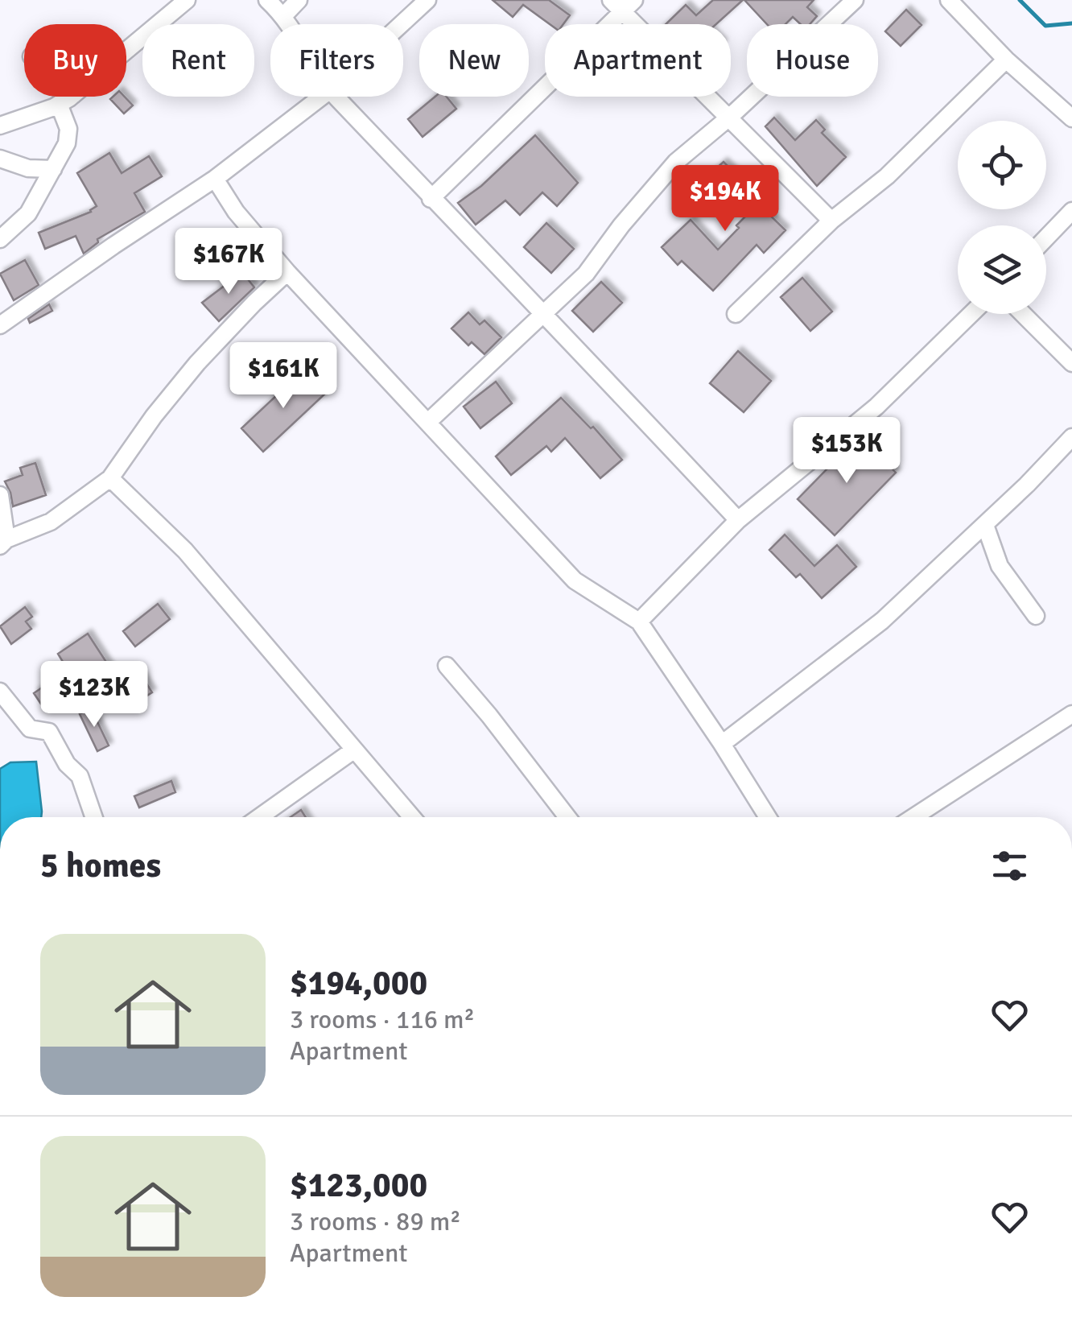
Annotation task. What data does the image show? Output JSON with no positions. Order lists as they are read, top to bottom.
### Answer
{
  "page": {
    "chip": [
      "Buy",
      "Rent",
      "Filters",
      "New",
      "Apartment",
      "House"
    ],
    "price": [
      "$194K",
      "$167K",
      "$161K",
      "$153K",
      "$123K"
    ],
    "heading": "5 homes",
    "list": [
      {
        "name": "$194,000",
        "note": "3 rooms · 116 m² · Apartment"
      },
      {
        "name": "$123,000",
        "note": "3 rooms · 89 m² · Apartment"
      }
    ]
  }
}
